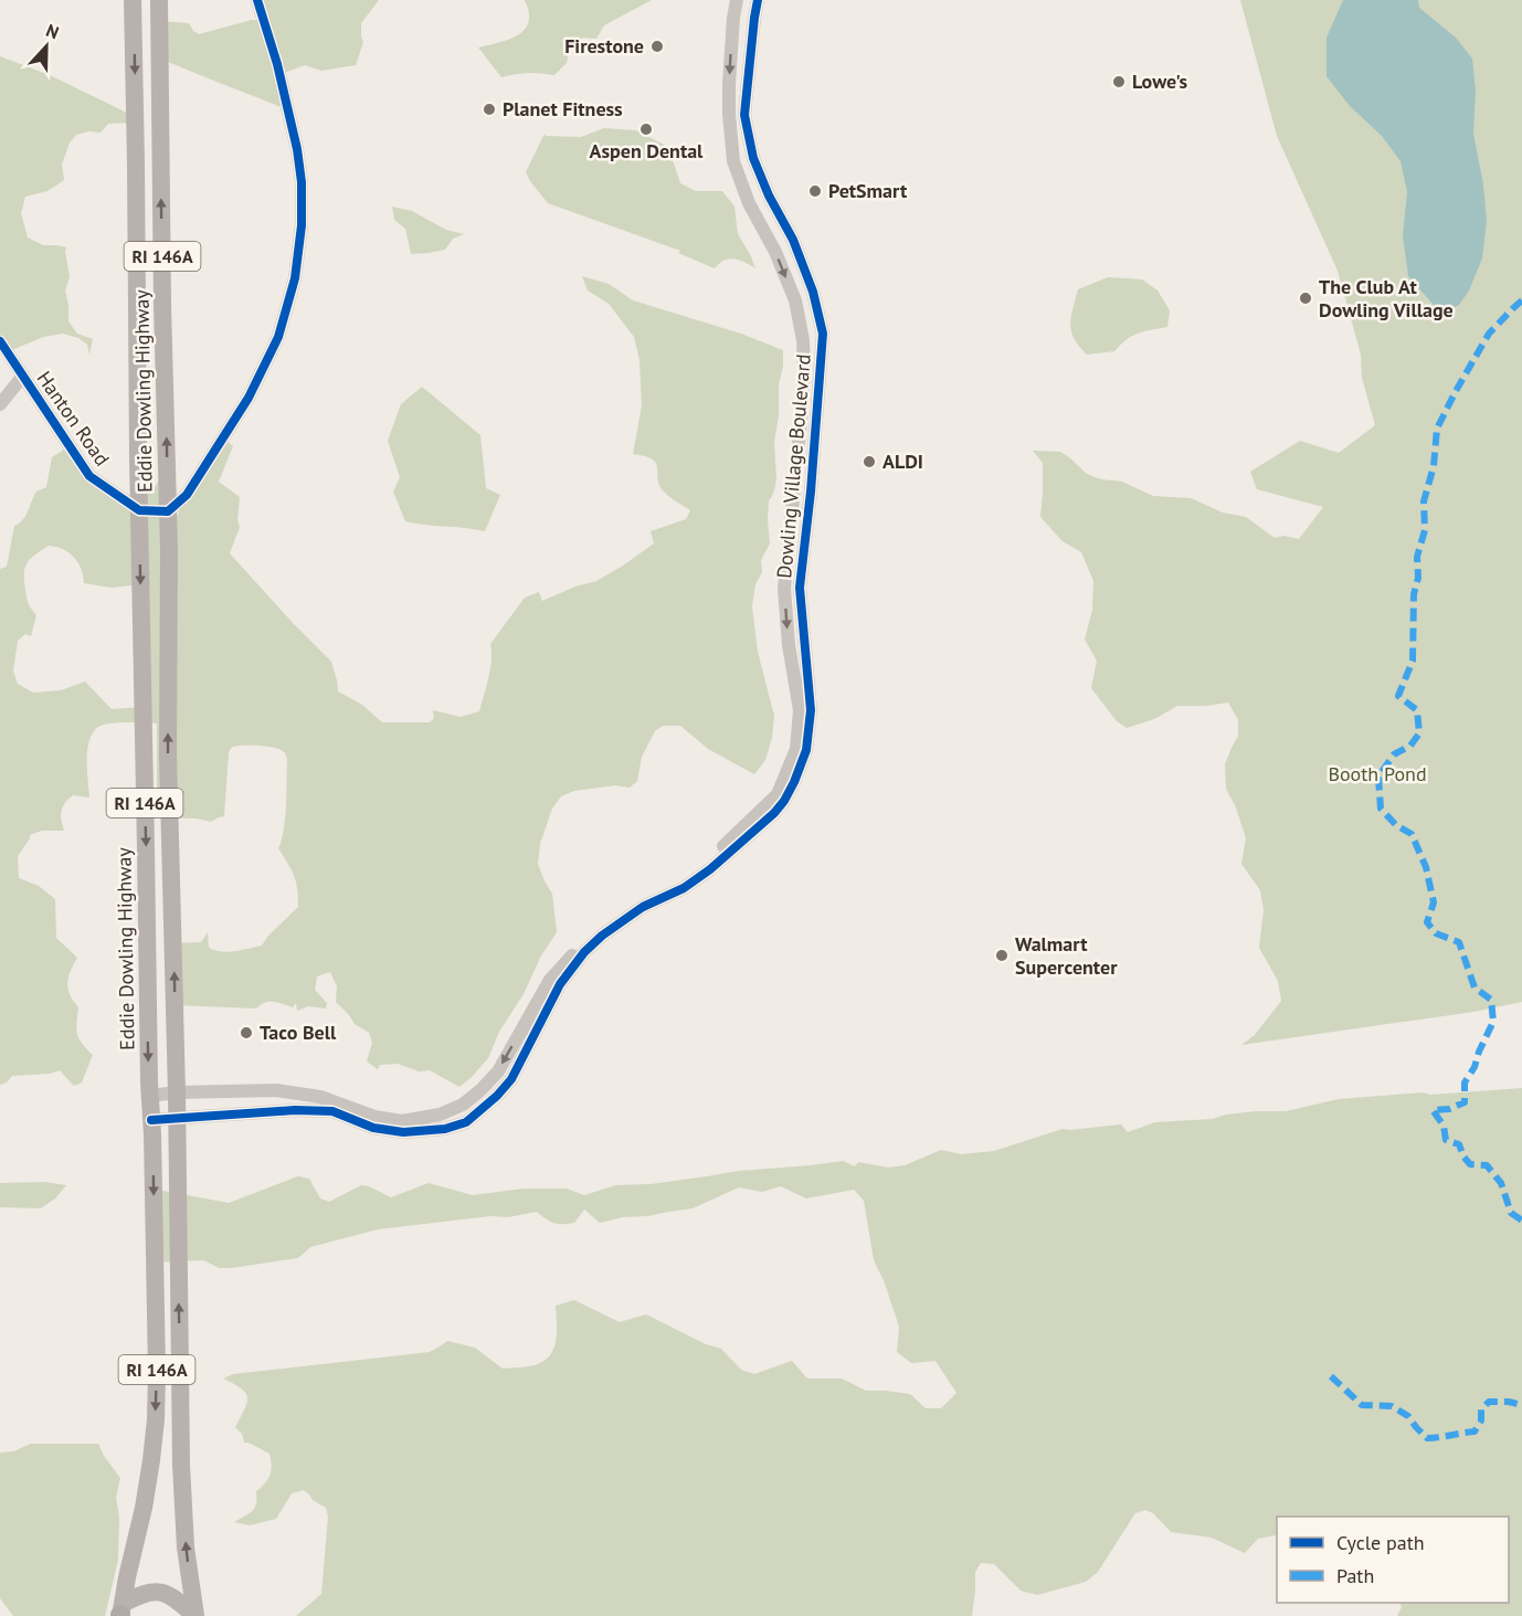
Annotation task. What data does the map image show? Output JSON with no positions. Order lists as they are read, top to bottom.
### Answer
{
  "streets": {
    "main road": ["RI 146A", "Eddie Dowling Highway"],
    "street": ["Hanton Road", "Dowling Village Boulevard"]
  },
  "crossings": [
    ["Eddie Dowling Highway", "Hanton Road"],
    ["Eddie Dowling Highway", "Dowling Village Boulevard"]
  ],
  "one_way": ["Dowling Village Boulevard"],
  "parks": ["Booth Pond"],
  "places": [
    "Firestone",
    "Lowe's",
    "Planet Fitness",
    "Aspen Dental",
    "PetSmart",
    "The Club At Dowling Village",
    "ALDI",
    "Walmart Supercenter",
    "Taco Bell"
  ],
  "legend": ["Cycle path", "Path"],
  "north": "top"
}
